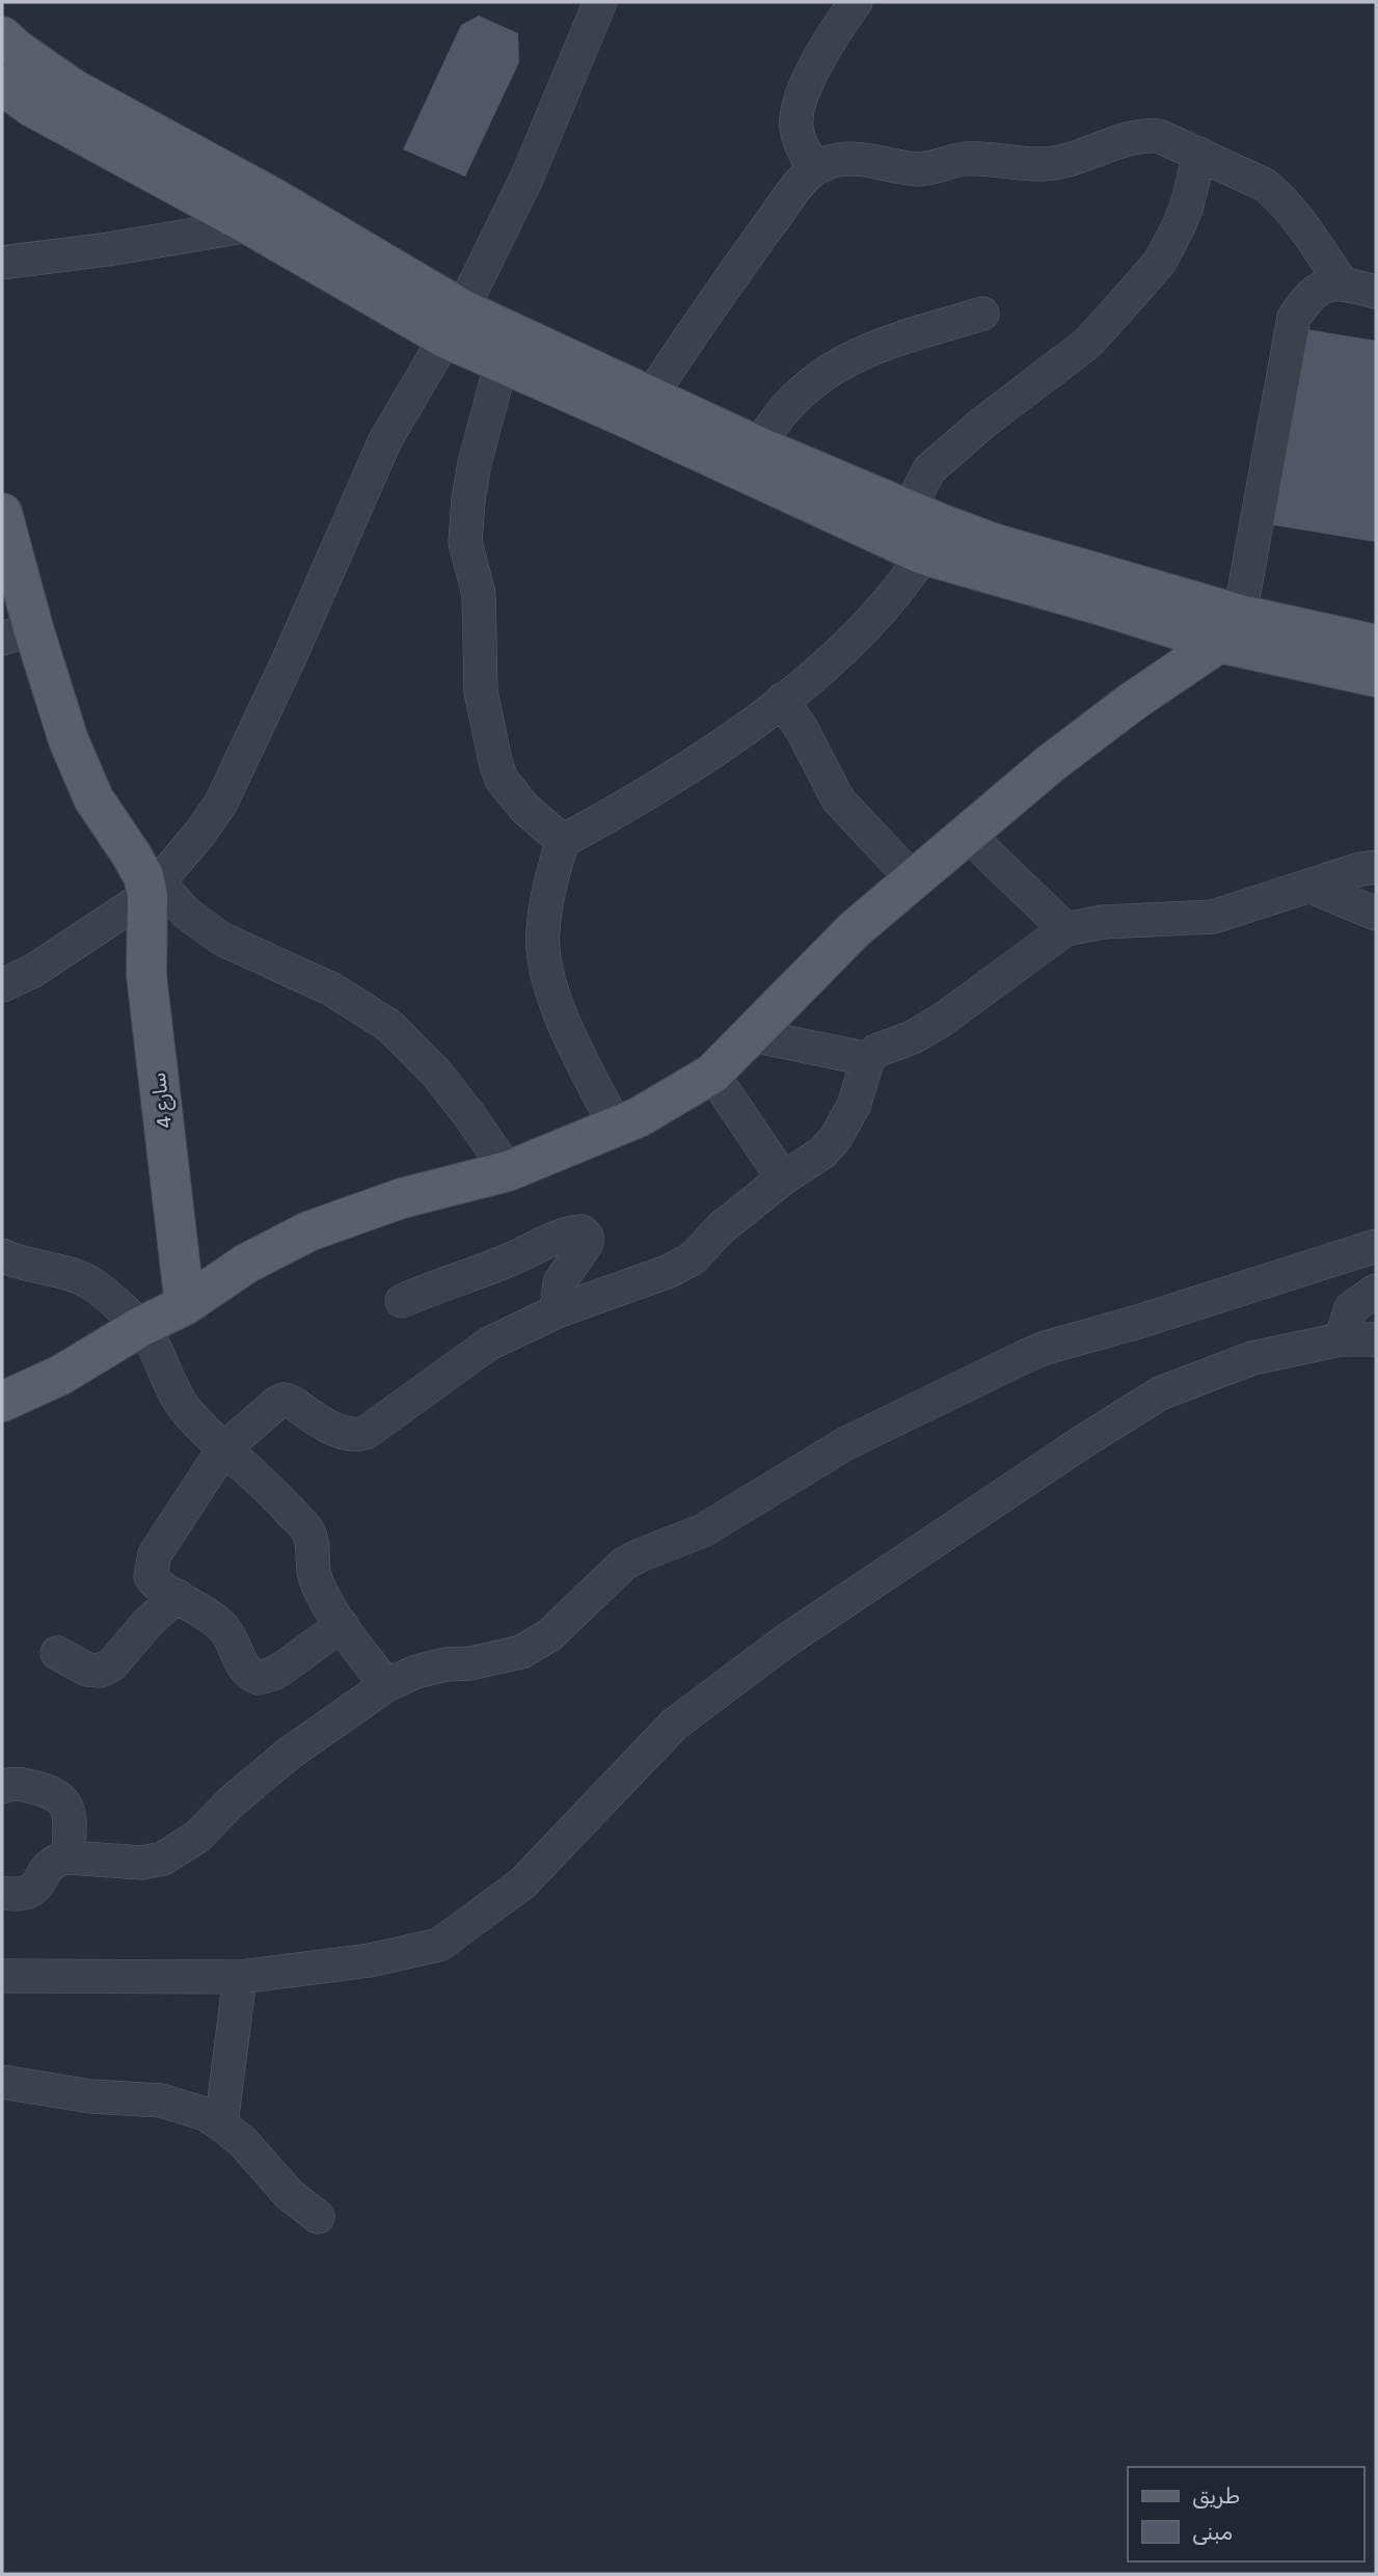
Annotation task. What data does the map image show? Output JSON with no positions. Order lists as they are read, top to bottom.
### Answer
{
  "streets": {
    "main road": ["سارع 4"]
  },
  "legend": ["طريق", "مبنى"]
}
